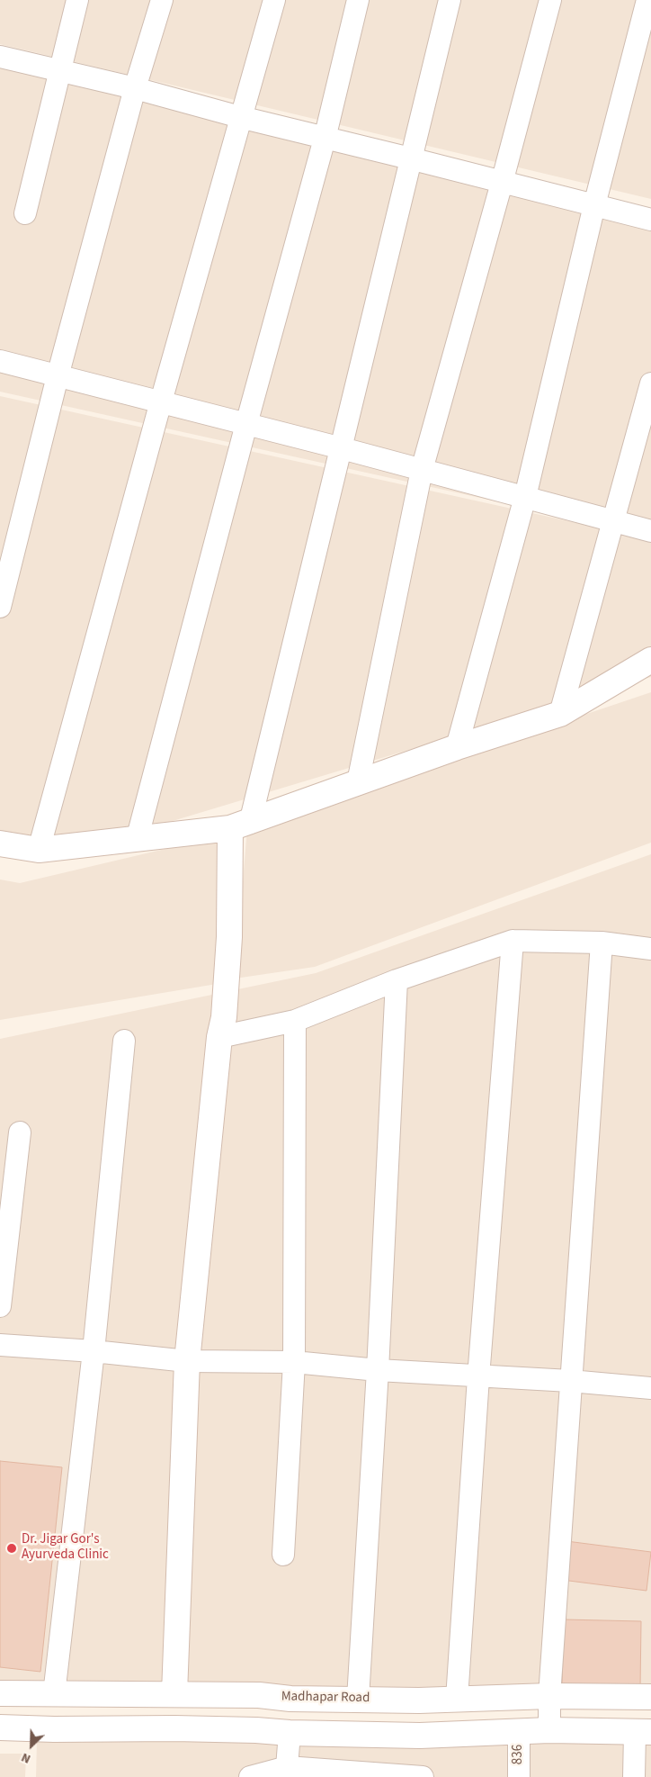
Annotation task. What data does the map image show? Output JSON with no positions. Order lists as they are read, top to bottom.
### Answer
{
  "streets": {
    "street": ["Madhapar Road", "836"]
  },
  "places": ["Dr. Jigar Gor's Ayurveda Clinic"],
  "north": "bottom left"
}
